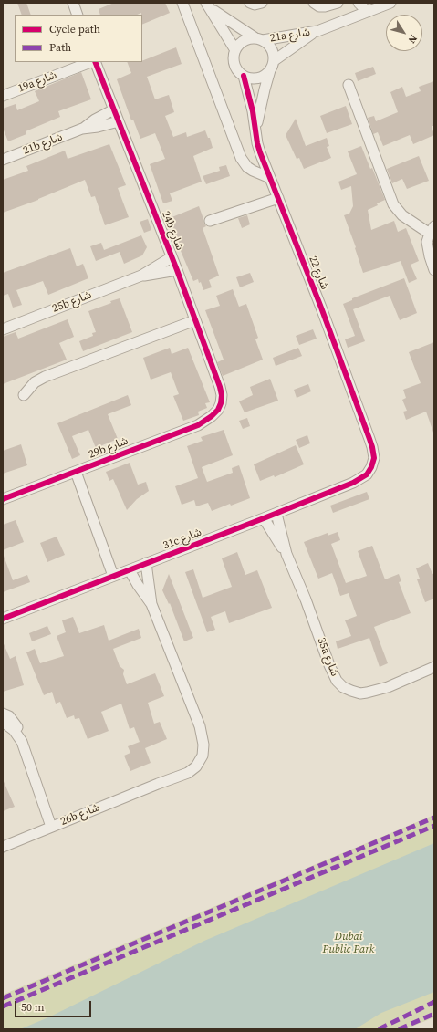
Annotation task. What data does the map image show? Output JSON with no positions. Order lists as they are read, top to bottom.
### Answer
{
  "streets": {
    "street": [
      "21a شارع",
      "19a شارع",
      "21b شارع",
      "24b شارع",
      "شارع 22",
      "25b شارع",
      "29b شارع",
      "31c شارع",
      "35a شارع",
      "26b شارع"
    ]
  },
  "crossings": [
    ["21a شارع", "شارع 22"],
    ["21b شارع", "24b شارع"],
    ["24b شارع", "25b شارع"],
    ["24b شارع", "29b شارع"],
    ["شارع 22", "31c شارع"],
    ["31c شارع", "35a شارع"],
    ["31c شارع", "26b شارع"]
  ],
  "parks": ["Dubai Public Park"],
  "legend": ["Cycle path", "Path"],
  "scale_bar": "50 m",
  "north": "bottom right"
}
